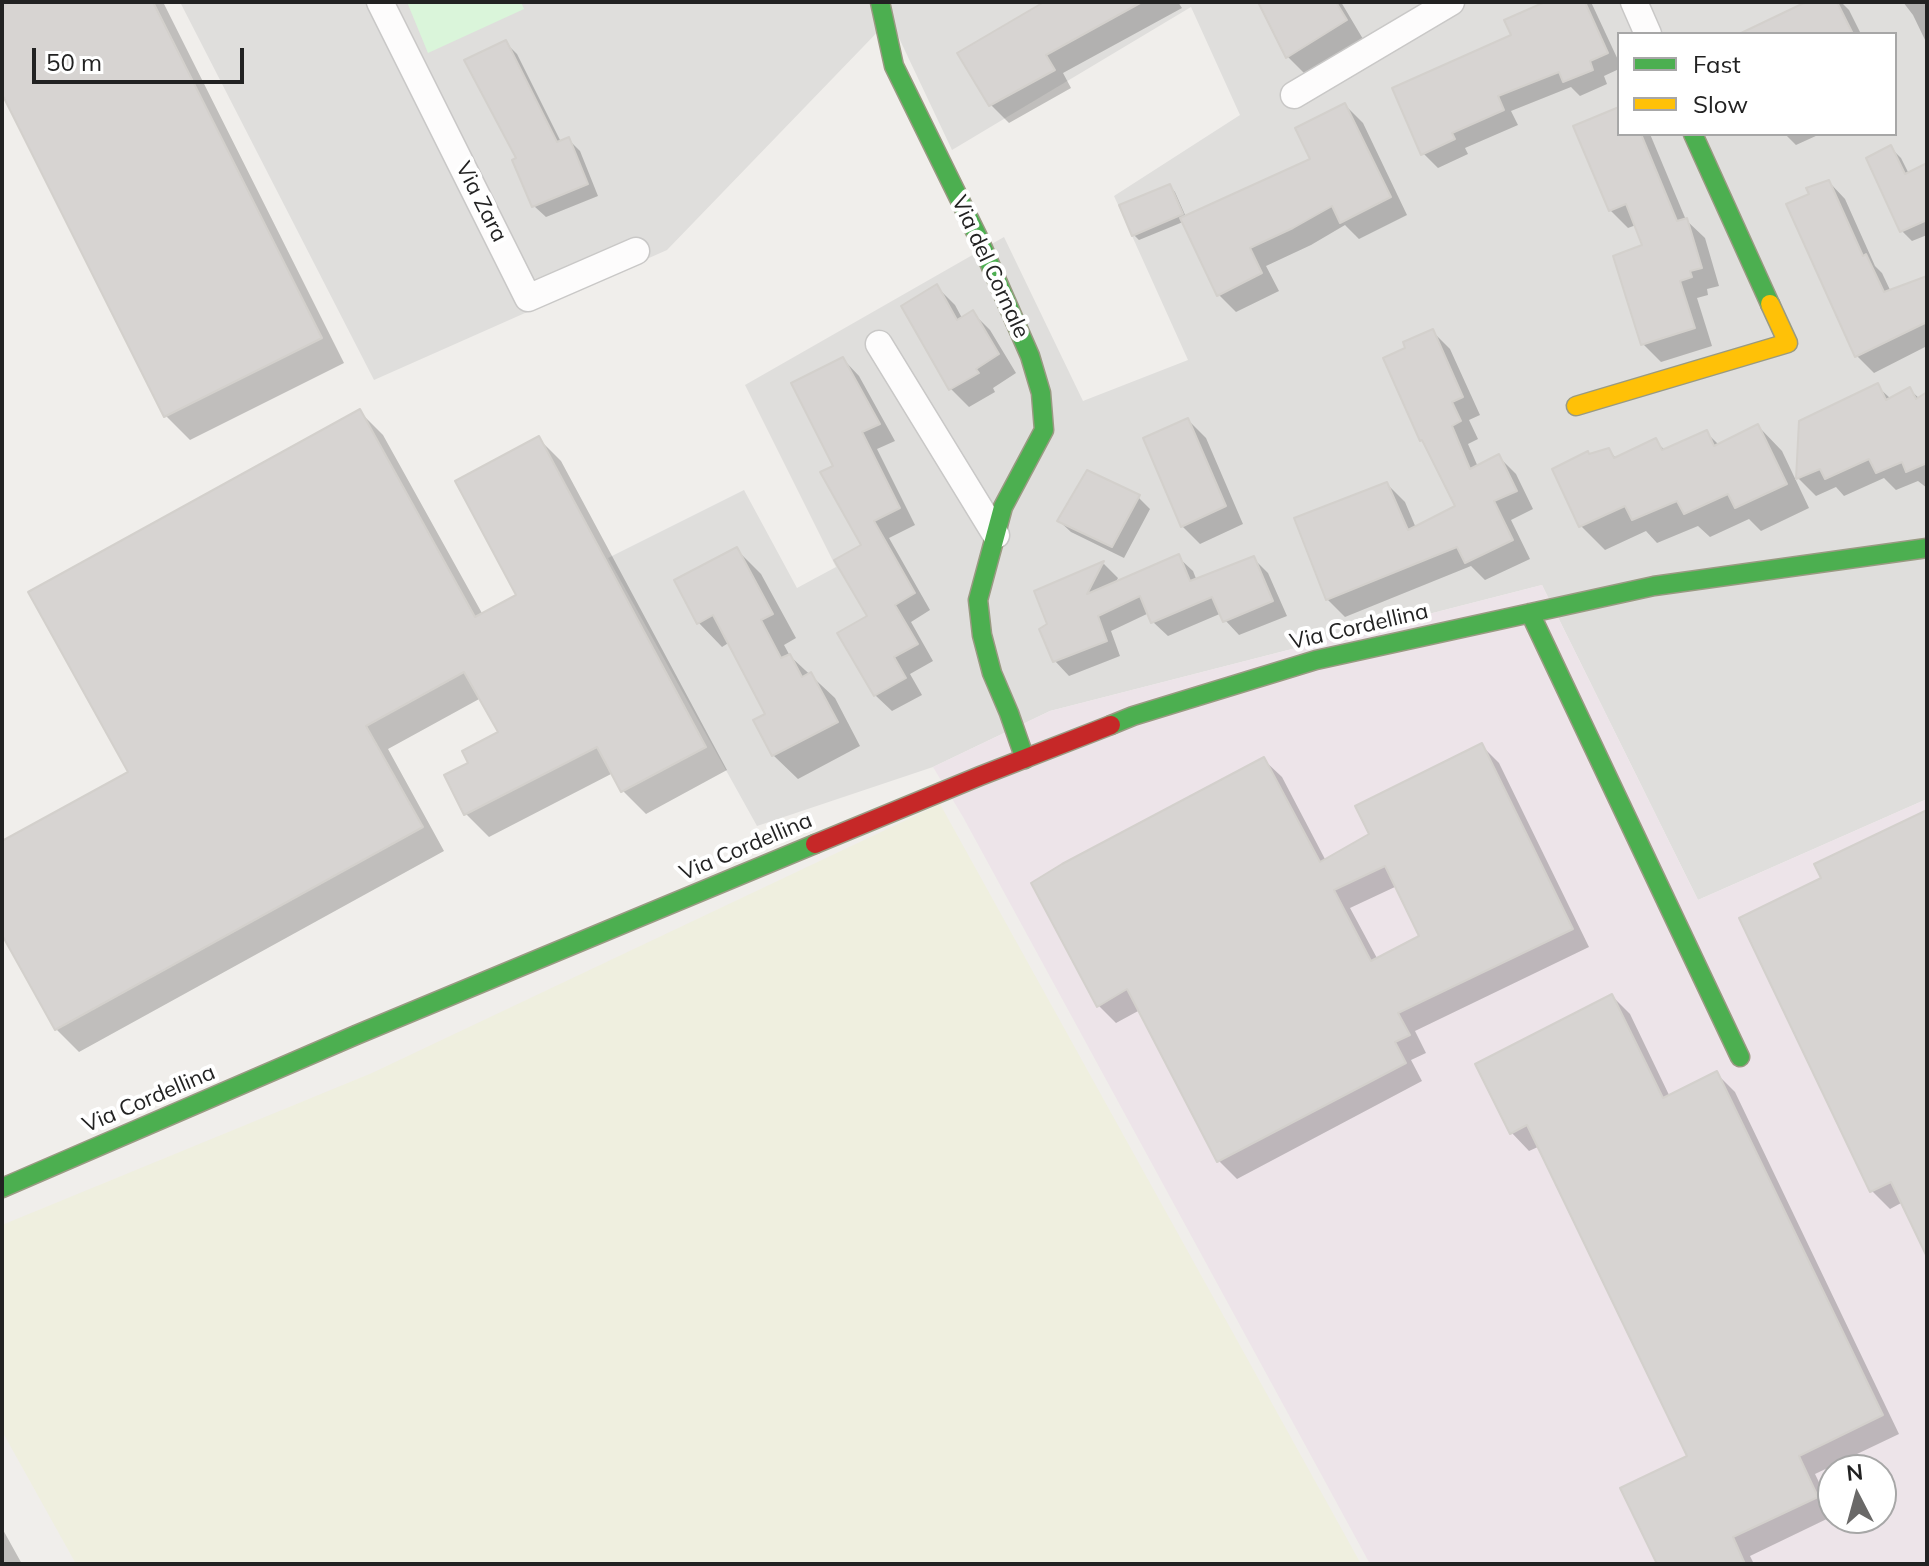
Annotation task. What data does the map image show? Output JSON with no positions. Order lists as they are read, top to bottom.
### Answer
{
  "streets": {
    "street": ["Via Zara", "Via del Cornale", "Via Cordellina"]
  },
  "crossings": [
    ["Via del Cornale", "Via Cordellina"]
  ],
  "legend": ["Fast", "Slow"],
  "scale_bar": "50 m",
  "north": "top"
}
